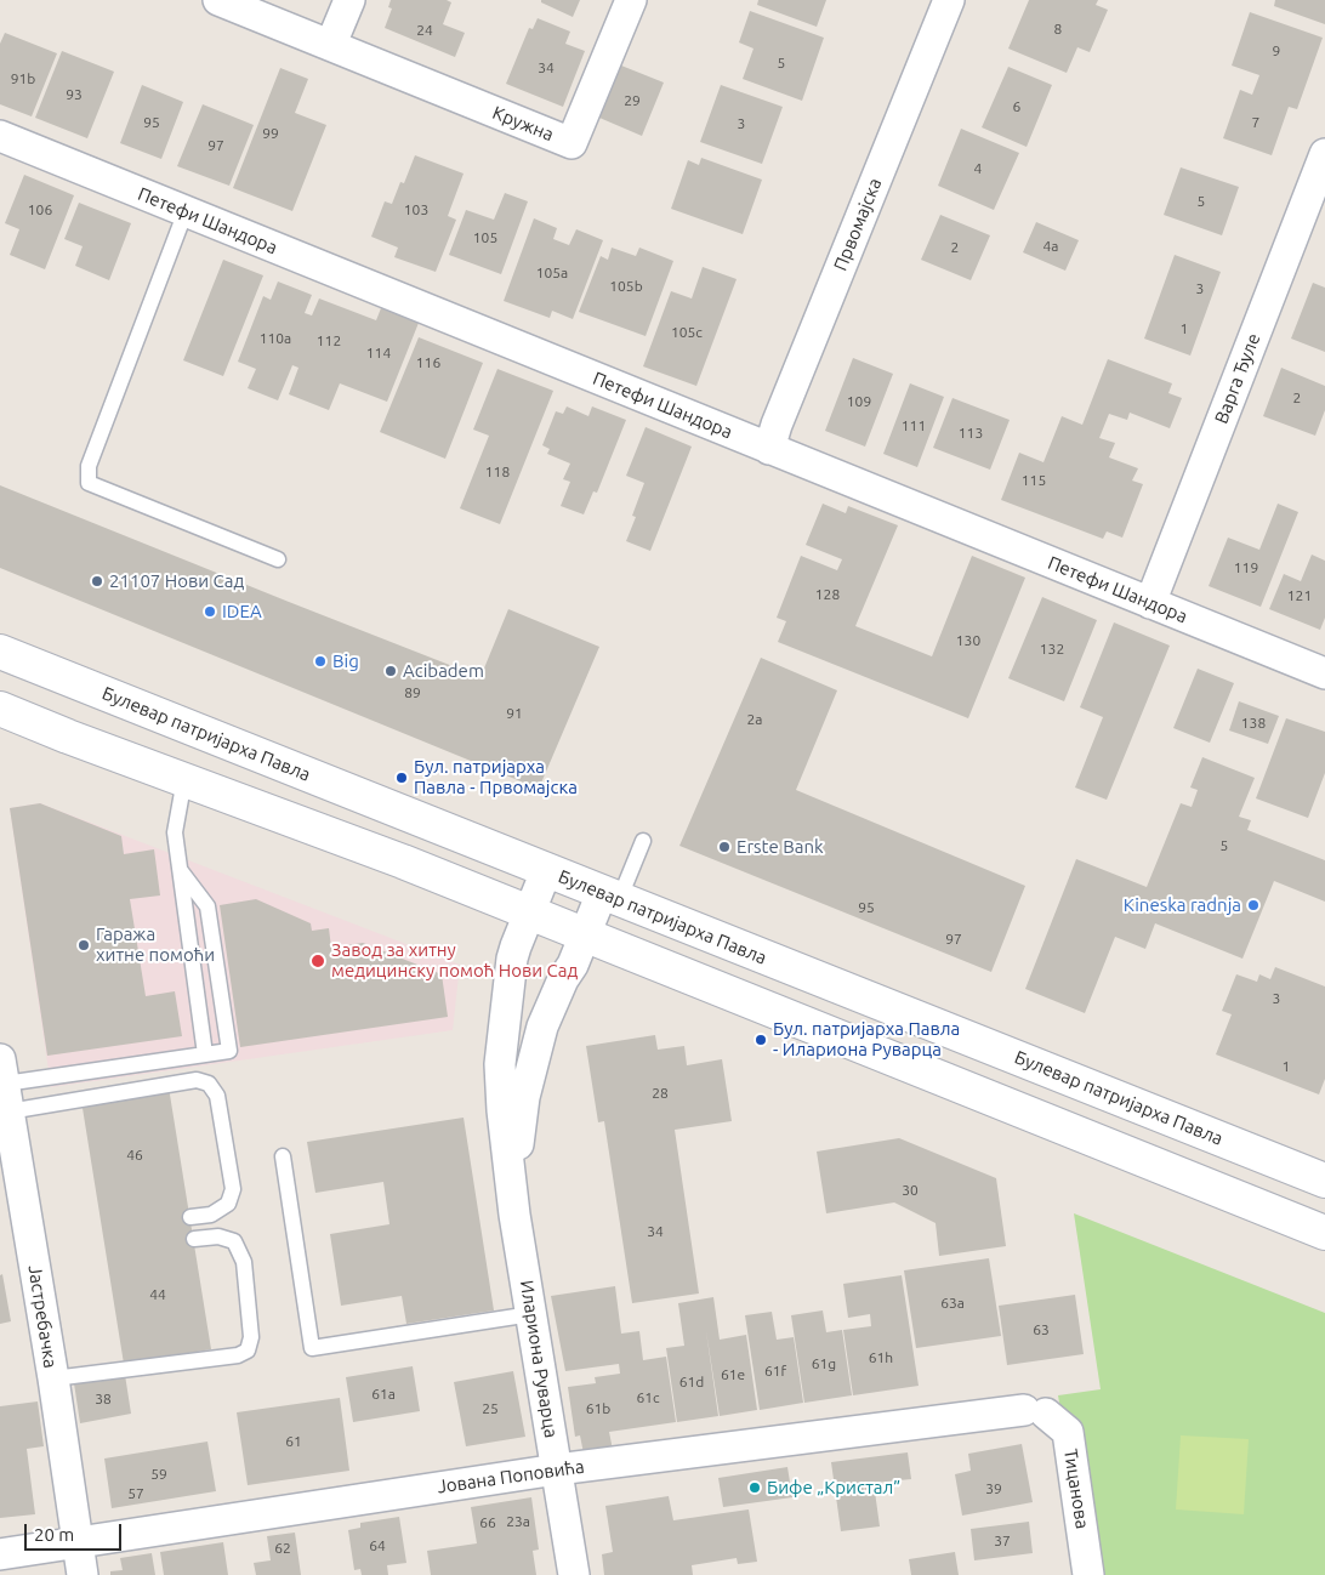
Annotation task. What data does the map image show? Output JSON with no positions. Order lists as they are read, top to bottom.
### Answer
{
  "streets": {
    "main road": ["Булевар патријарха Павла"],
    "street": [
      "Кружна",
      "Петефи Шандора",
      "Првомајска",
      "Варга Ђуле",
      "Јастребачка",
      "Илариона Руварца",
      "Јована Поповића",
      "Тицанова"
    ]
  },
  "crossings": [
    ["Петефи Шандора", "Првомајска"],
    ["Петефи Шандора", "Варга Ђуле"],
    ["Булевар патријарха Павла", "Илариона Руварца"],
    ["Јастребачка", "Јована Поповића"],
    ["Илариона Руварца", "Јована Поповића"],
    ["Јована Поповића", "Тицанова"]
  ],
  "places": [
    "21107 Нови Сад",
    "IDEA",
    "Big",
    "Acibadem",
    "Бул. патријарха Павла - Првомајска",
    "Erste Bank",
    "Kineska radnja",
    "Гаража хитне помоћи",
    "Завод за хитну медицинску помоћ Нови Сад",
    "Бул. патријарха Павла - Илариона Руварца",
    "Бифе „Кристал”"
  ],
  "house_numbers": [
    "8",
    "24",
    "9",
    "5",
    "34",
    "91b",
    "93",
    "29",
    "6",
    "95",
    "7",
    "3",
    "99",
    "97",
    "4",
    "5",
    "106",
    "103",
    "105",
    "4a",
    "2",
    "105a",
    "105b",
    "3",
    "1",
    "105c",
    "110a",
    "112",
    "114",
    "116",
    "2",
    "109",
    "111",
    "113",
    "118",
    "115",
    "119",
    "128",
    "121",
    "130",
    "132",
    "89",
    "91",
    "2a",
    "138",
    "5",
    "95",
    "97",
    "3",
    "1",
    "28",
    "46",
    "30",
    "34",
    "44",
    "63a",
    "63",
    "61h",
    "61g",
    "61f",
    "61e",
    "61d",
    "61a",
    "61c",
    "38",
    "25",
    "61b",
    "61",
    "59",
    "39",
    "57",
    "23a",
    "66",
    "37",
    "64",
    "62"
  ],
  "scale_bar": "20 m"
}
